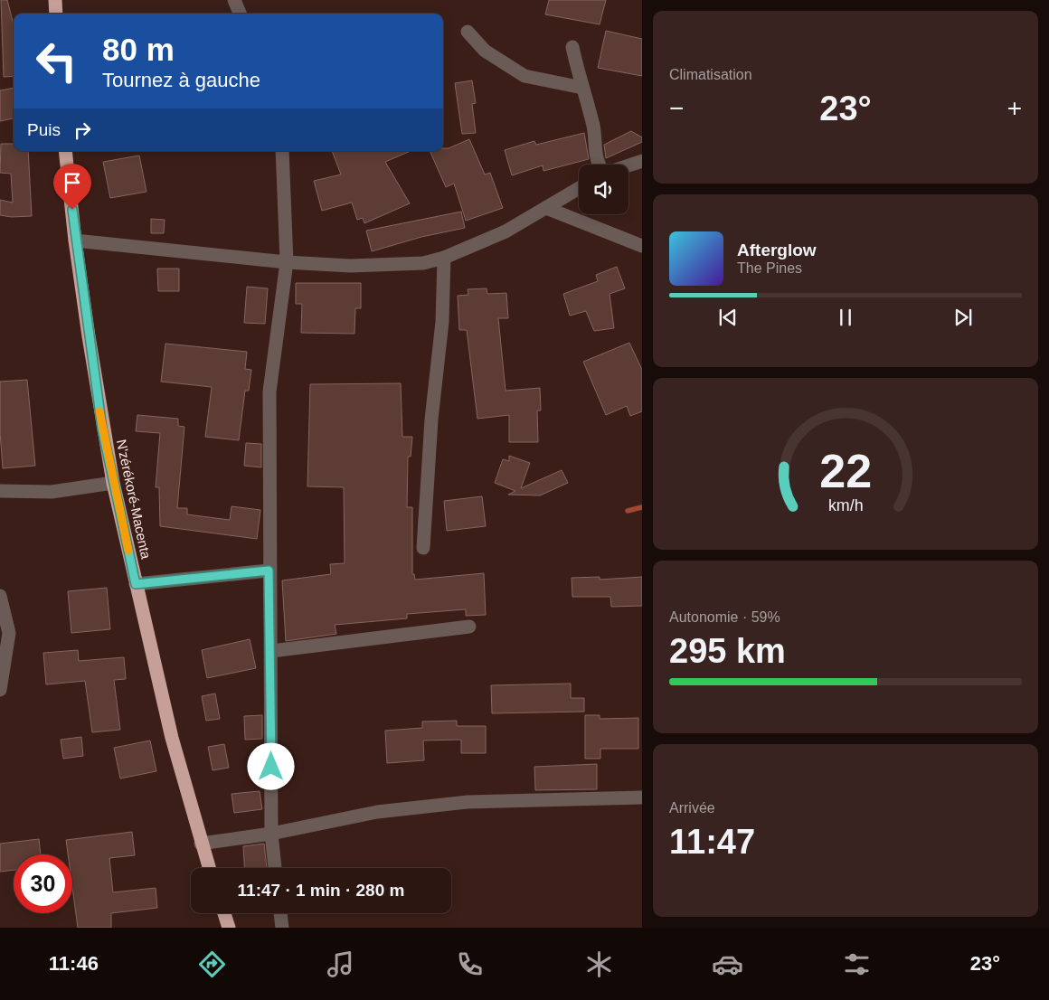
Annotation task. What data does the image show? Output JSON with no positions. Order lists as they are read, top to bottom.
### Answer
{
  "streets": {
    "highway": ["N'zérékoré-Macenta"]
  },
  "page": {
    "tile": [
      "Climatisation",
      ["Autonomie · 59%", "295 km"],
      ["Arrivée", "11:47"]
    ],
    "turn": ["80 m", "Tournez à gauche"],
    "heat": ["−", "23°", "+"],
    "then": "Puis",
    "song": ["Afterglow", "The Pines"],
    "limit": "30",
    "trip": "11:47 · 1 min · 280 m",
    "tabs": ["11:46", "23°"],
    "gauge": ["22", "km/h"]
  }
}
